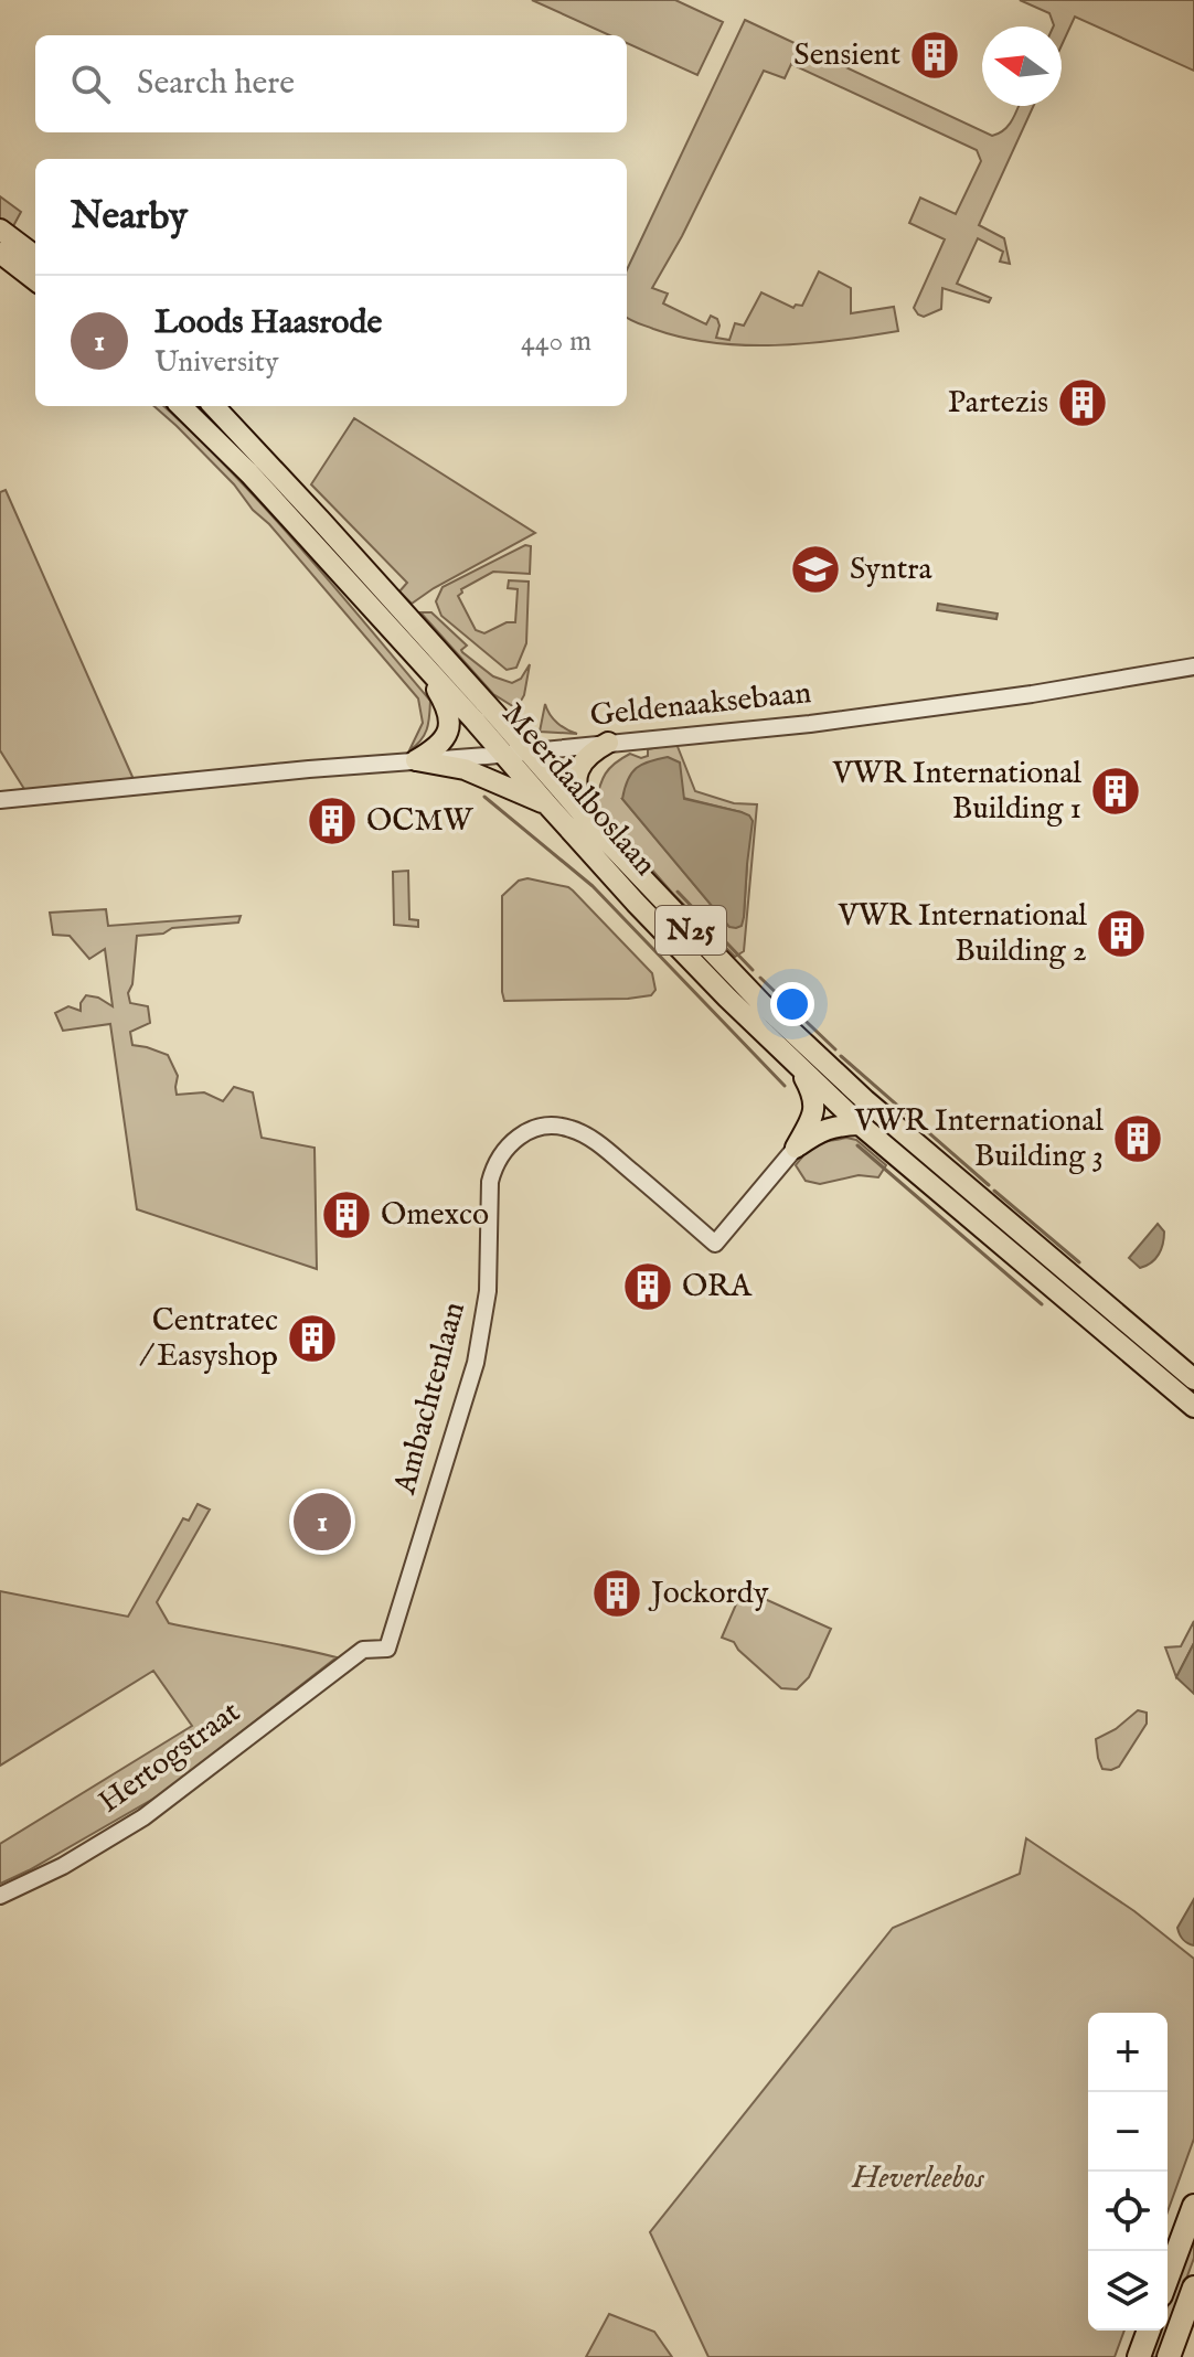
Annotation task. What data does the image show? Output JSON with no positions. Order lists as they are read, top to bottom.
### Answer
{
  "streets": {
    "highway": ["Meerdaalboslaan", "N25"],
    "street": ["Geldenaaksebaan", "Ambachtenlaan", "Hertogstraat"]
  },
  "crossings": [
    ["Geldenaaksebaan", "Meerdaalboslaan"],
    ["Ambachtenlaan", "Hertogstraat"]
  ],
  "parks": ["Heverleebos"],
  "places": {
    "building": [
      "Sensient",
      "Partezis",
      "VWR International Building 1",
      "OCMW",
      "VWR International Building 2",
      "VWR International Building 3",
      "Omexco",
      "ORA",
      "Centratec / Easyshop",
      "Jockordy"
    ],
    "school or university": ["Syntra"]
  },
  "north": "left",
  "page": {
    "search": "Search here",
    "heading": "Nearby",
    "list": [
      {
        "mark": "1",
        "name": "Loods Haasrode",
        "note": "University",
        "value": "440 m"
      }
    ],
    "pins": "1",
    "map_buttons": ["+", "−"]
  }
}
